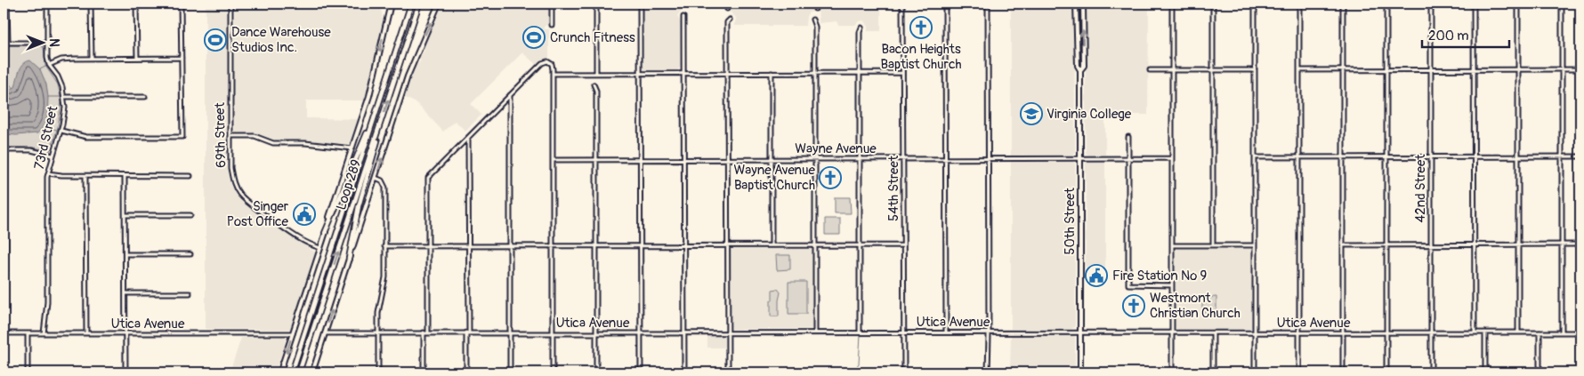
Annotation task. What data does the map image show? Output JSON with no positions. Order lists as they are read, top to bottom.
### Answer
{
  "streets": {
    "highway": ["Loop 289"],
    "main road": ["50th Street"],
    "street": [
      "69th Street",
      "73rd Street",
      "Wayne Avenue",
      "54th Street",
      "42nd Street",
      "Utica Avenue"
    ]
  },
  "crossings": [
    ["73rd Street", "Utica Avenue"],
    ["Wayne Avenue", "54th Street"],
    ["Wayne Avenue", "50th Street"],
    ["54th Street", "Utica Avenue"],
    ["42nd Street", "Utica Avenue"],
    ["50th Street", "Utica Avenue"]
  ],
  "places": {
    "church": ["Bacon Heights Baptist Church", "Wayne Avenue Baptist Church", "Westmont Christian Church"],
    "sports": ["Crunch Fitness", "Dance Warehouse Studios Inc."],
    "school or university": ["Virginia College"],
    "public building": ["Singer Post Office", "Fire Station No 9"]
  },
  "scale_bar": "200 m",
  "north": "right"
}
